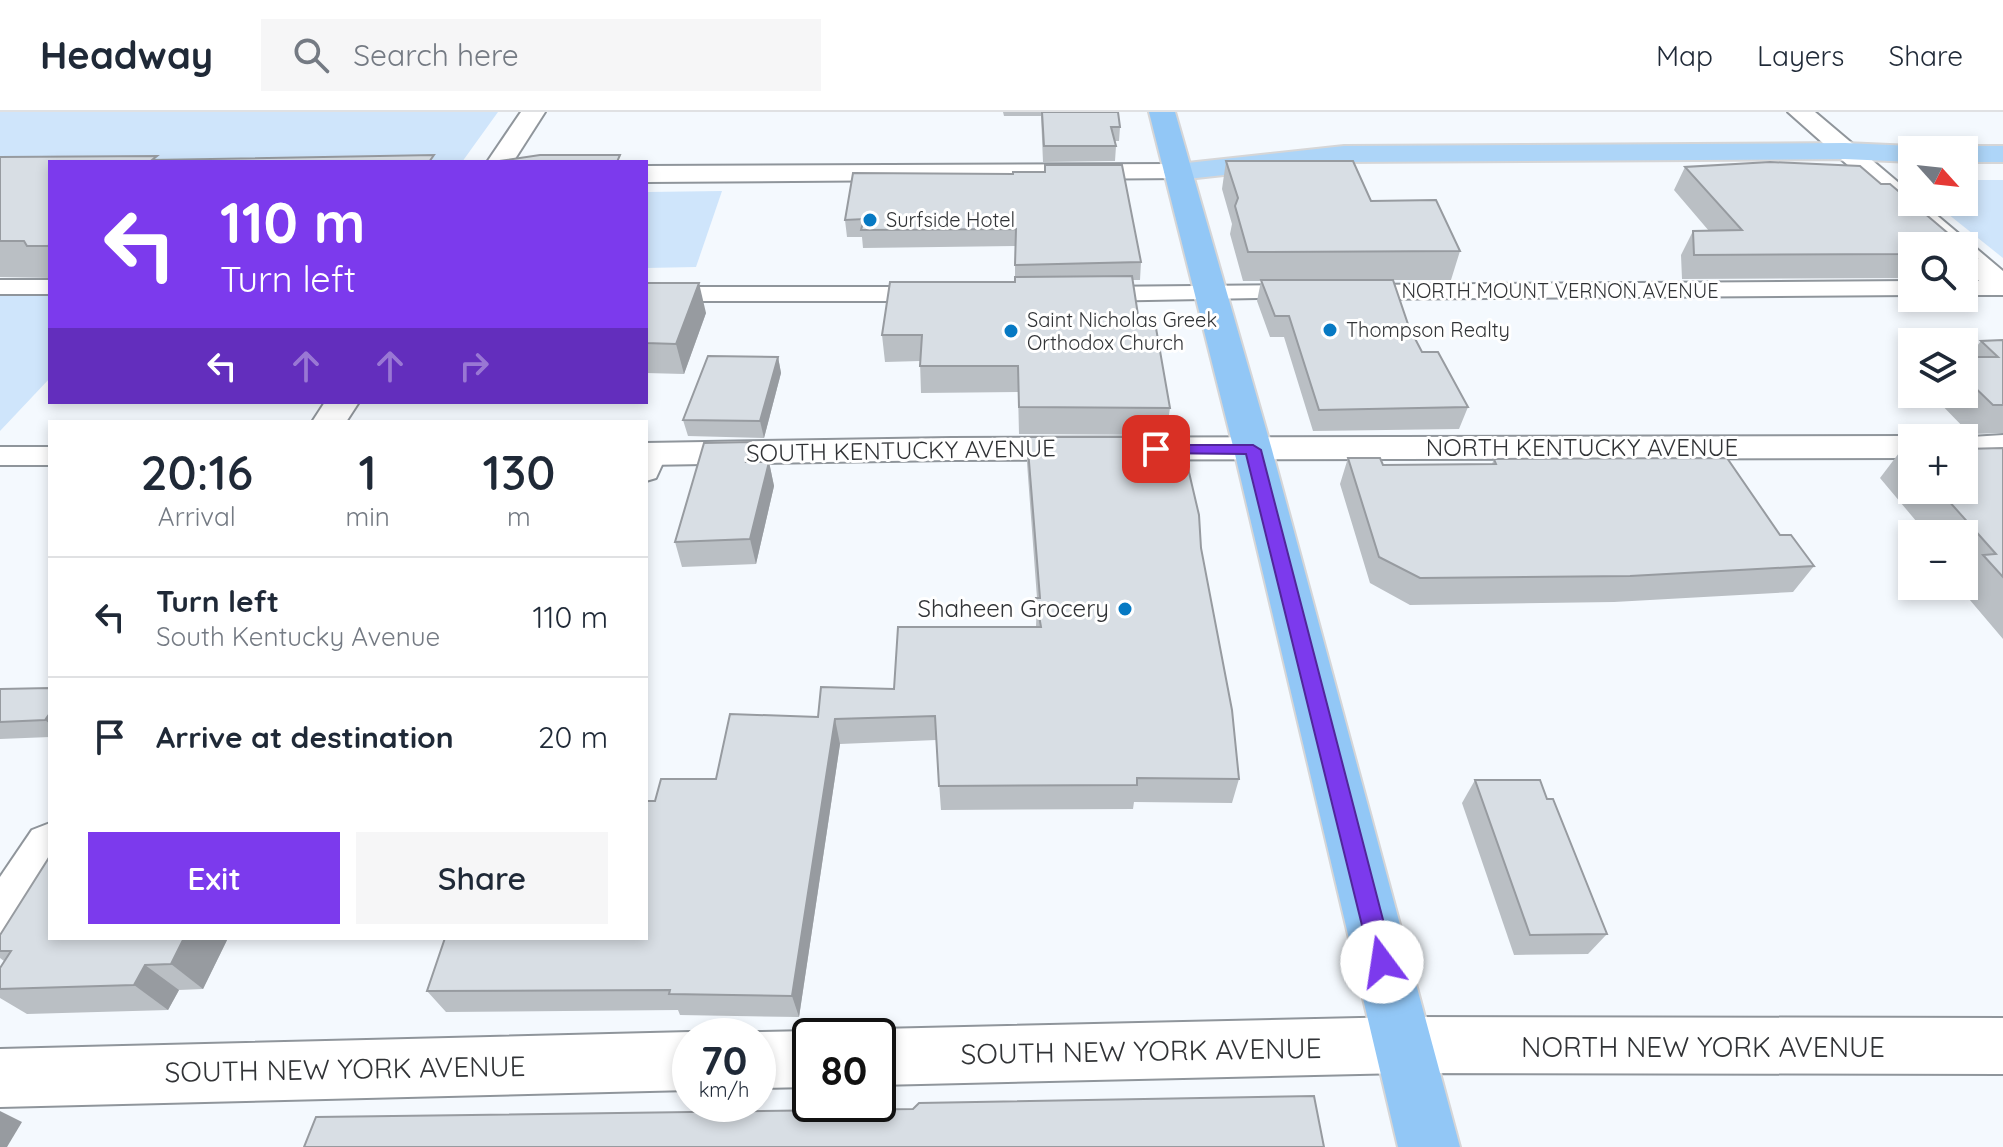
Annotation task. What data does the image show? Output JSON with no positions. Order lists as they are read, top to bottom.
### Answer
{
  "streets": {
    "street": [
      "NORTH MOUNT VERNON AVENUE",
      "NORTH KENTUCKY AVENUE",
      "SOUTH KENTUCKY AVENUE",
      "NORTH NEW YORK AVENUE",
      "SOUTH NEW YORK AVENUE"
    ]
  },
  "crossings": [
    ["NORTH KENTUCKY AVENUE", "SOUTH KENTUCKY AVENUE"],
    ["NORTH NEW YORK AVENUE", "SOUTH NEW YORK AVENUE"]
  ],
  "places": [
    "Surfside Hotel",
    "Thompson Realty",
    "Saint Nicholas Greek Orthodox Church",
    "Shaheen Grocery"
  ],
  "north": "bottom right",
  "page": {
    "header": "Headway",
    "search": "Search here",
    "nav": ["Map", "Layers", "Share"],
    "map_buttons": ["+", "−"],
    "turn": ["110 m", "Turn left"],
    "eta": [
      "20:16",
      "Arrival",
      "1",
      "min",
      "130",
      "m"
    ],
    "list": [
      {
        "name": "Turn left",
        "note": "South Kentucky Avenue",
        "value": "110 m"
      },
      {
        "name": "Arrive at destination",
        "value": "20 m"
      }
    ],
    "buttons": ["Exit", "Share"],
    "speed": "70 km/h",
    "limit": "80"
  }
}
